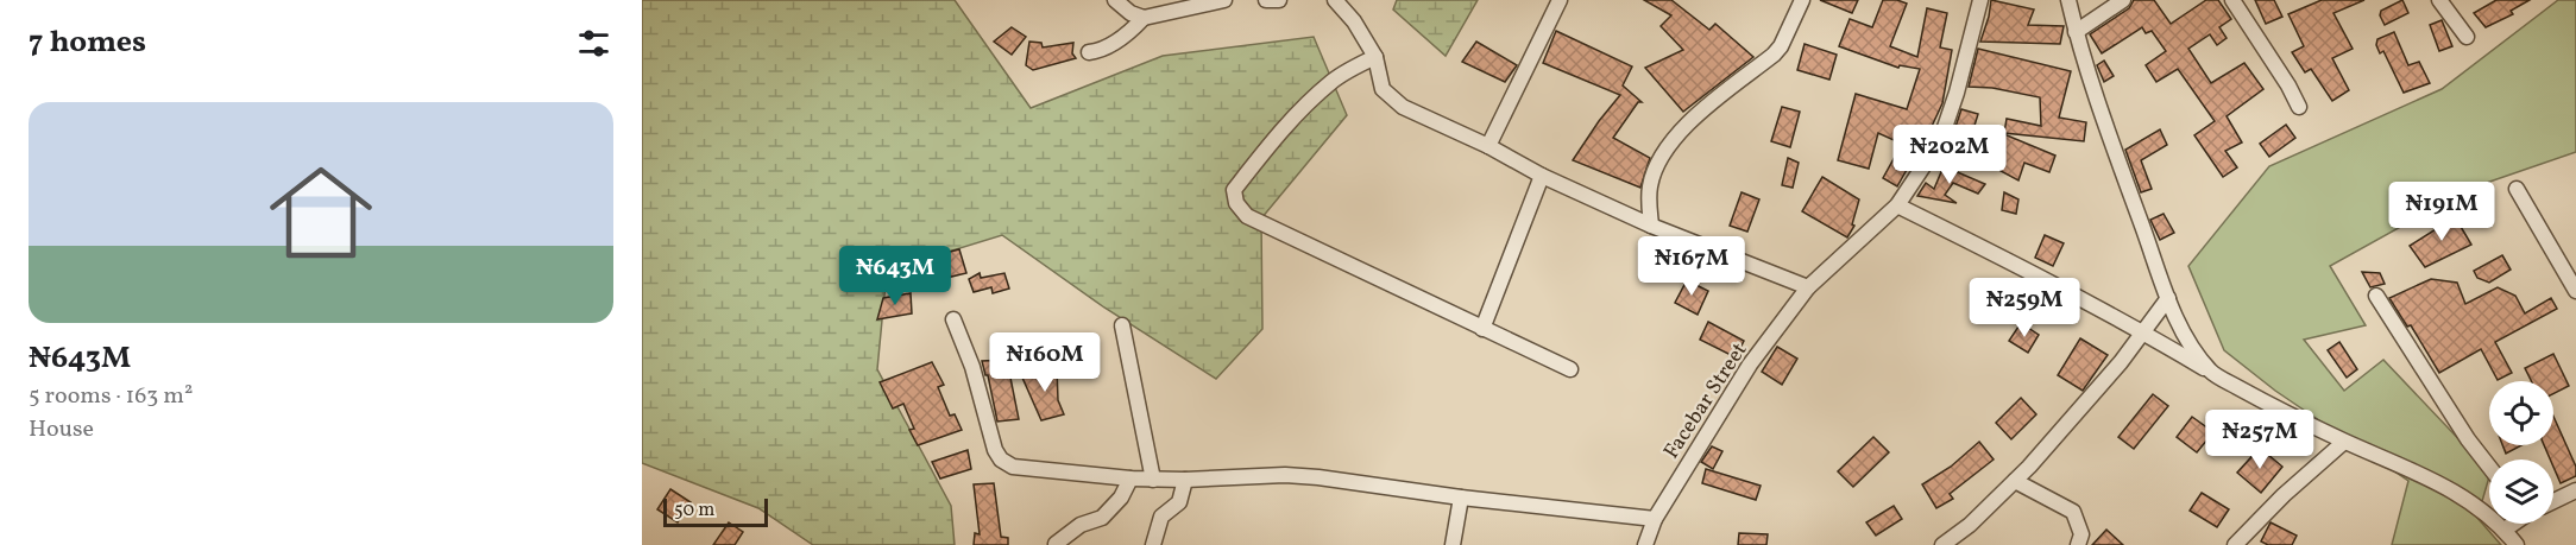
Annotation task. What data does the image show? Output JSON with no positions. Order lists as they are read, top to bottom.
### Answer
{
  "streets": {
    "street": ["Facebar Street"]
  },
  "scale_bar": "50 m",
  "page": {
    "heading": "7 homes",
    "list": [
      {
        "name": "₦643M",
        "note": "5 rooms · 163 m² · House"
      }
    ],
    "price": [
      "₦202M",
      "₦191M",
      "₦167M",
      "₦643M",
      "₦259M",
      "₦160M",
      "₦257M"
    ],
    "scale": "50 m"
  }
}
